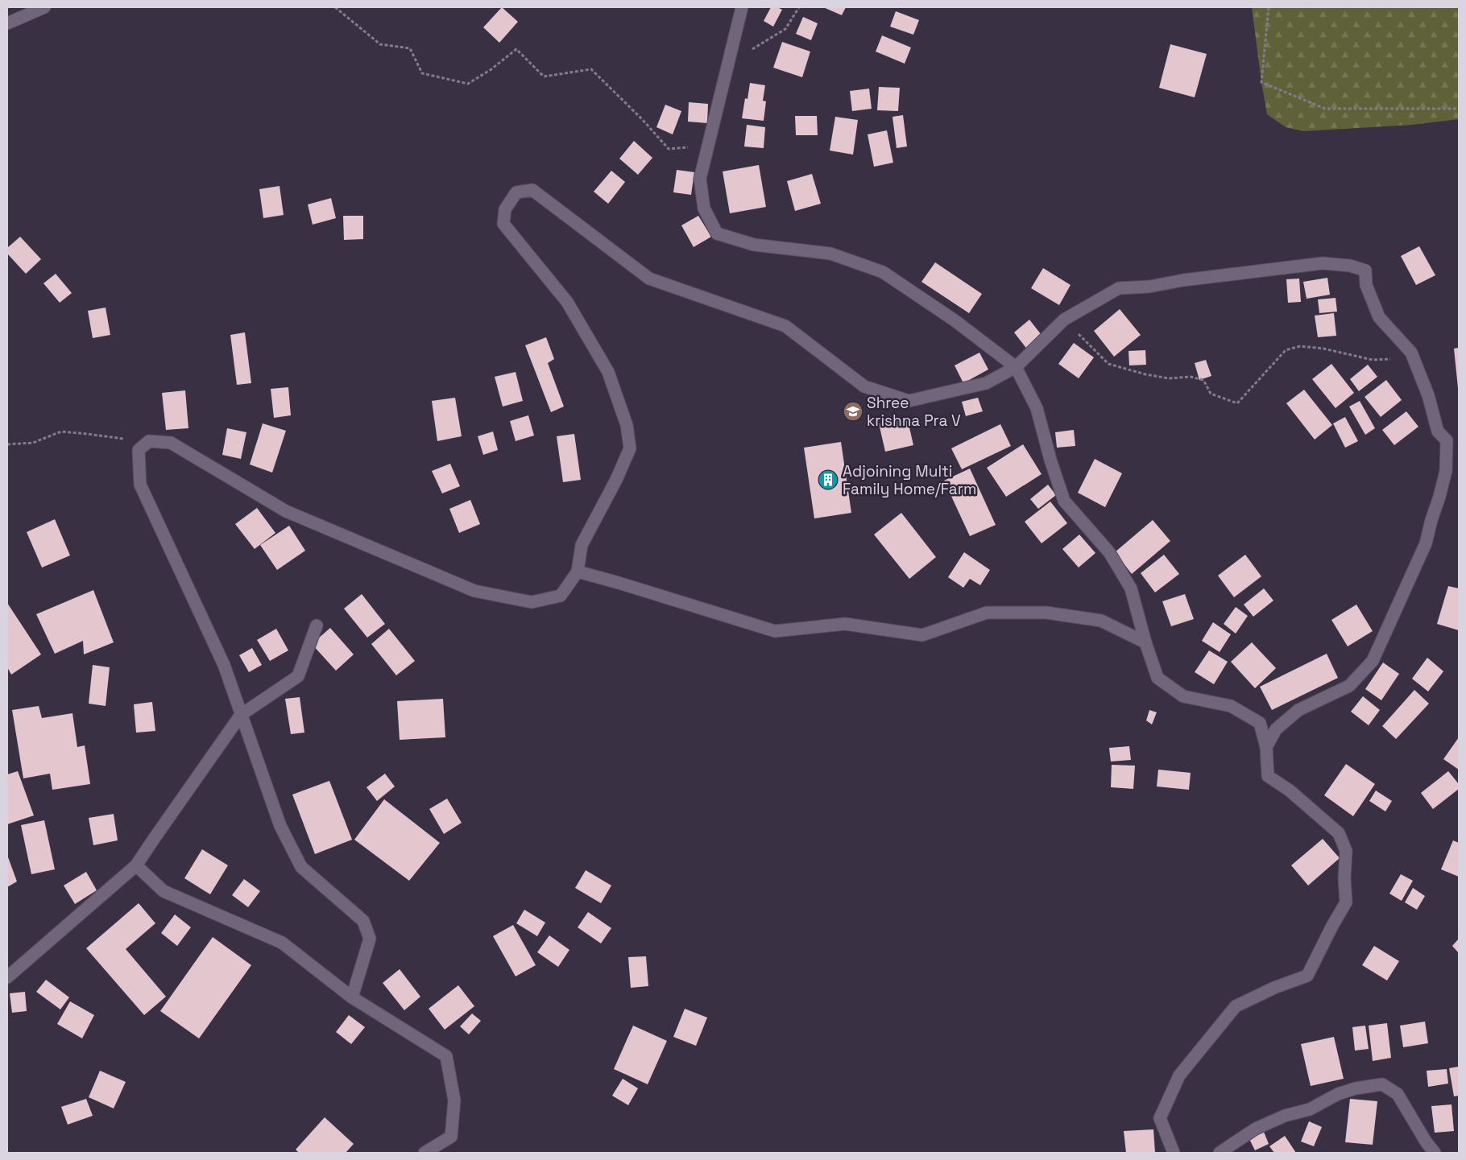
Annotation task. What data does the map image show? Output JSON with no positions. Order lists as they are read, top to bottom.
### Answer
{
  "places": {
    "school or university": ["Shree krishna Pra V"],
    "building": ["Adjoining Multi Family Home/Farm"]
  }
}
